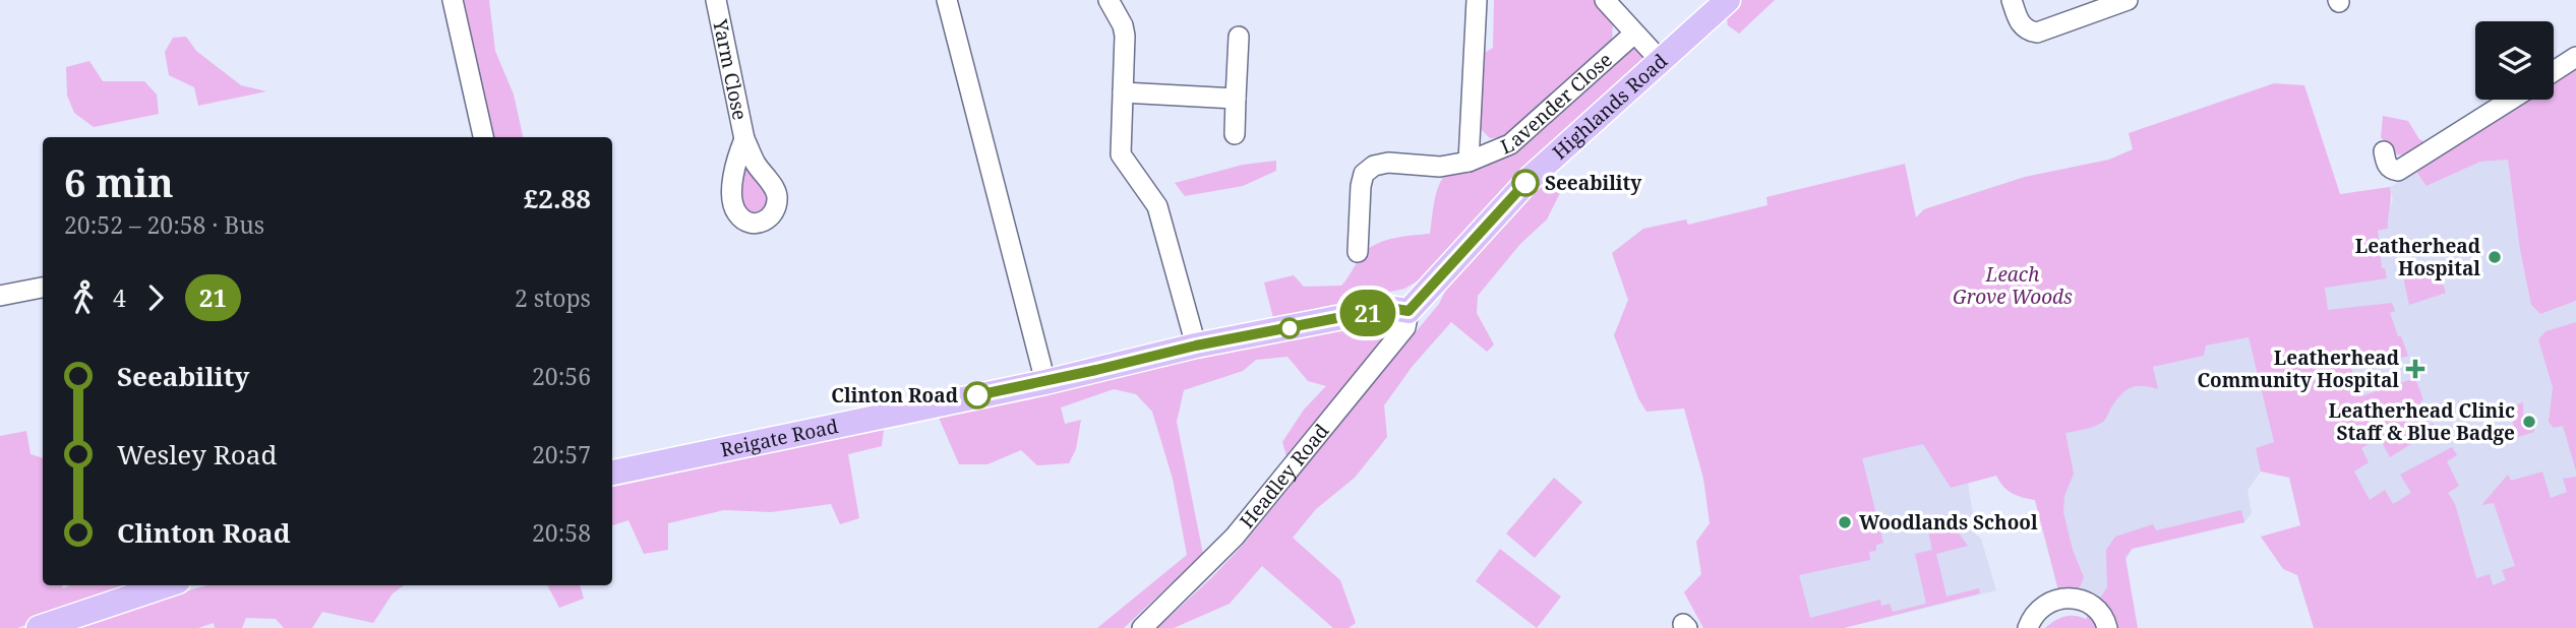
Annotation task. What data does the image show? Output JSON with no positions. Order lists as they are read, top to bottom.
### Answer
{
  "streets": {
    "main road": ["Highlands Road", "Reigate Road"],
    "street": ["Yarm Close", "Lavender Close", "Headley Road"]
  },
  "crossings": [
    ["Highlands Road", "Reigate Road"],
    ["Highlands Road", "Headley Road"],
    ["Reigate Road", "Headley Road"]
  ],
  "parks": ["Leach Grove Woods"],
  "places": {
    "other": [
      "Seeability",
      "Leatherhead Hospital",
      "Clinton Road",
      "Leatherhead Clinic Staff & Blue Badge",
      "Woodlands School"
    ],
    "health": ["Leatherhead Community Hospital"]
  },
  "lines": ["bus line 21"],
  "page": {
    "on_map": "21",
    "heading": ["6 min", "20:52 – 20:58 · Bus", "£2.88"],
    "legs": ["4", "21", "2 stops"],
    "list": [
      {
        "name": "Seeability",
        "value": "20:56"
      },
      {
        "name": "Wesley Road",
        "value": "20:57"
      },
      {
        "name": "Clinton Road",
        "value": "20:58"
      }
    ]
  }
}
